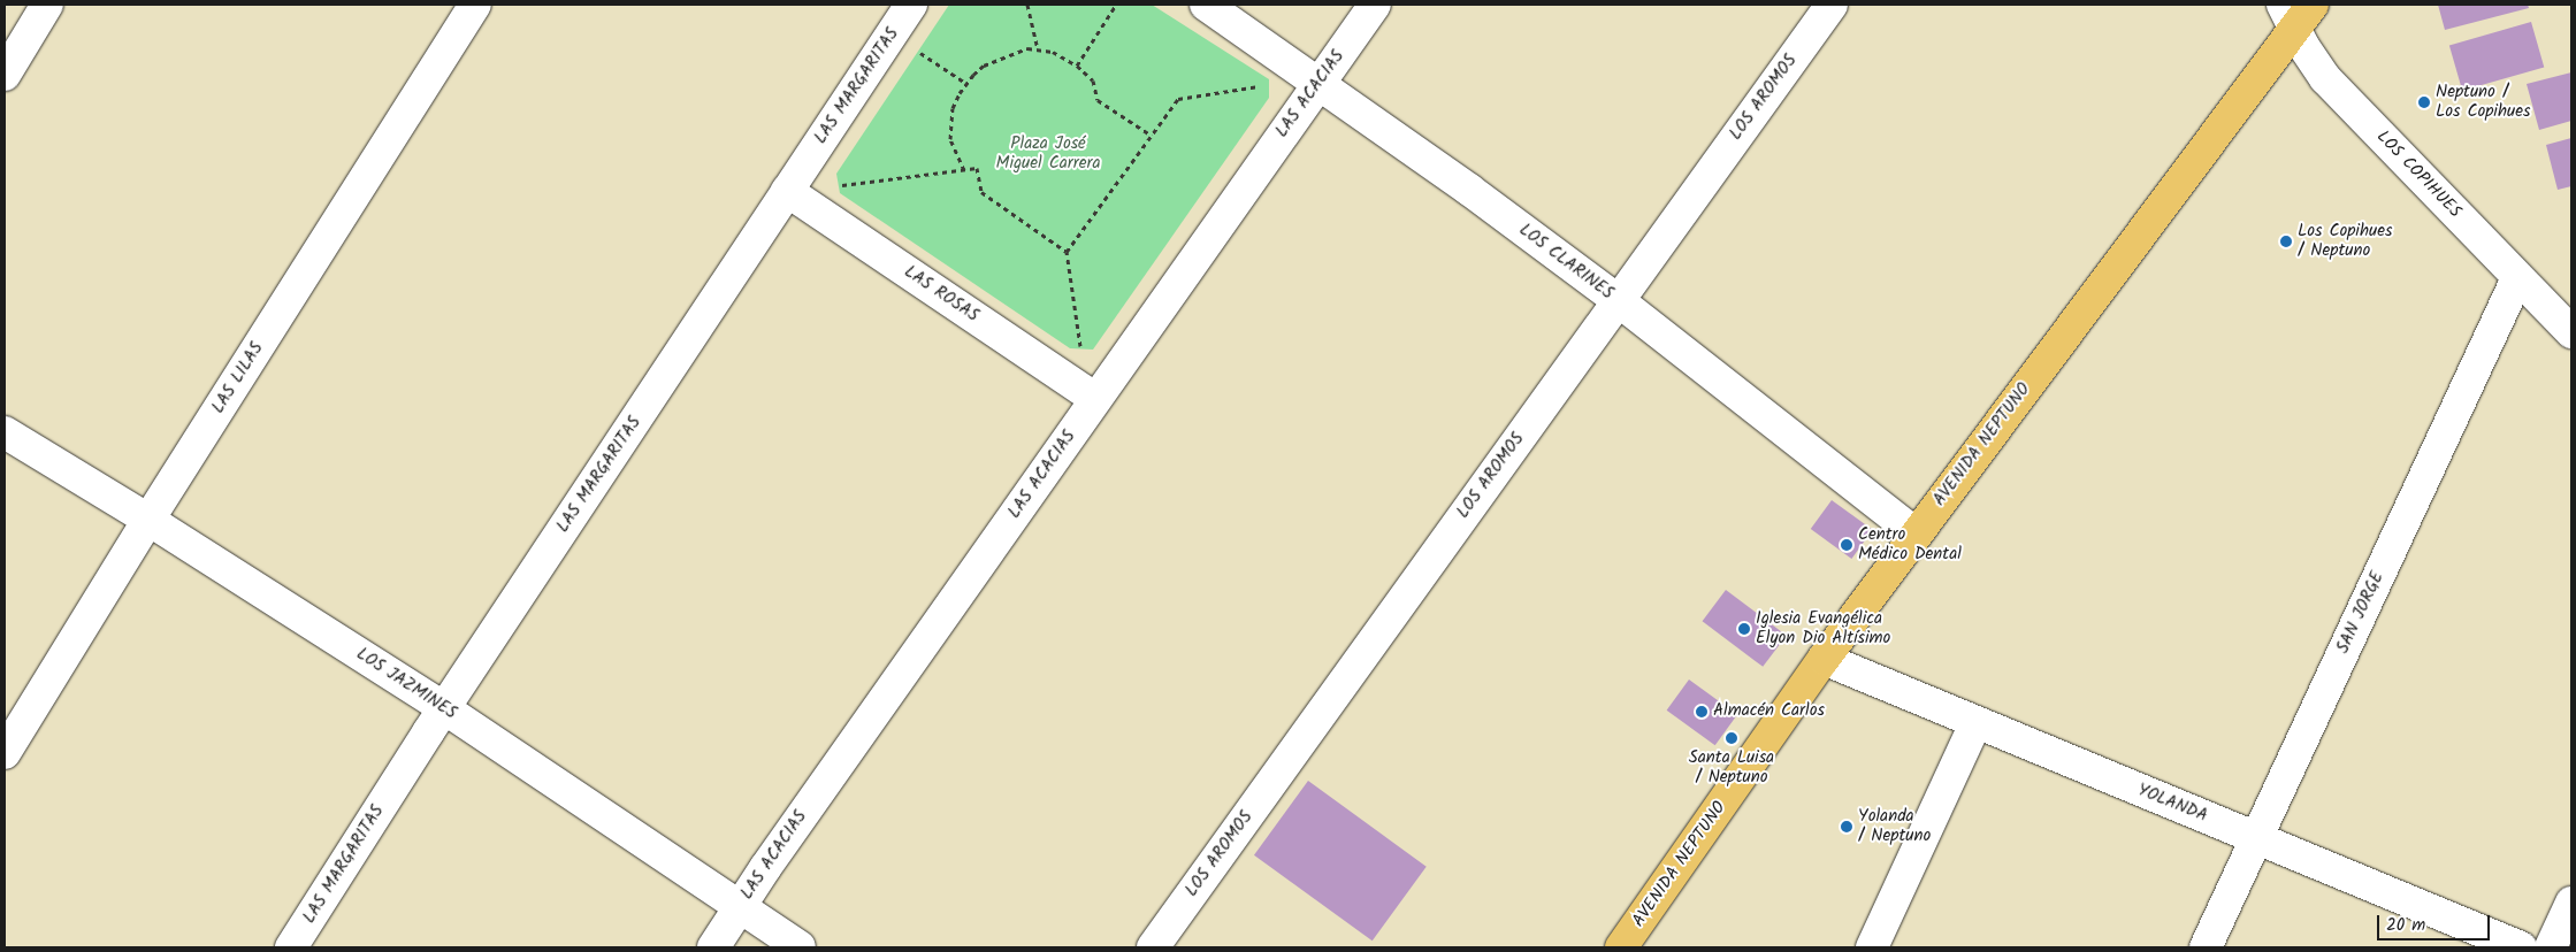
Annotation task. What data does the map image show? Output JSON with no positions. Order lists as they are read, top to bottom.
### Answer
{
  "streets": {
    "main road": ["AVENIDA NEPTUNO"],
    "street": [
      "LAS MARGARITAS",
      "LAS ACACIAS",
      "LOS AROMOS",
      "LOS COPIHUES",
      "LOS CLARINES",
      "LAS ROSAS",
      "LAS LILAS",
      "SAN JORGE",
      "LOS JAZMINES",
      "YOLANDA"
    ]
  },
  "crossings": [
    ["LAS MARGARITAS", "LAS ROSAS"],
    ["LAS MARGARITAS", "LOS JAZMINES"],
    ["LAS ACACIAS", "LOS CLARINES"],
    ["LAS ACACIAS", "LAS ROSAS"],
    ["LAS ACACIAS", "LOS JAZMINES"],
    ["LOS AROMOS", "LOS CLARINES"],
    ["LOS COPIHUES", "AVENIDA NEPTUNO"],
    ["LOS COPIHUES", "SAN JORGE"],
    ["LOS CLARINES", "AVENIDA NEPTUNO"],
    ["LAS LILAS", "LOS JAZMINES"],
    ["AVENIDA NEPTUNO", "YOLANDA"],
    ["SAN JORGE", "YOLANDA"]
  ],
  "parks": ["Plaza José Miguel Carrera"],
  "places": [
    "Neptuno / Los Copihues",
    "Los Copihues / Neptuno",
    "Centro Médico Dental",
    "Iglesia Evangélica Elyon Dio Altísimo",
    "Almacén Carlos",
    "Santa Luisa / Neptuno",
    "Yolanda / Neptuno"
  ],
  "scale_bar": "20 m"
}
